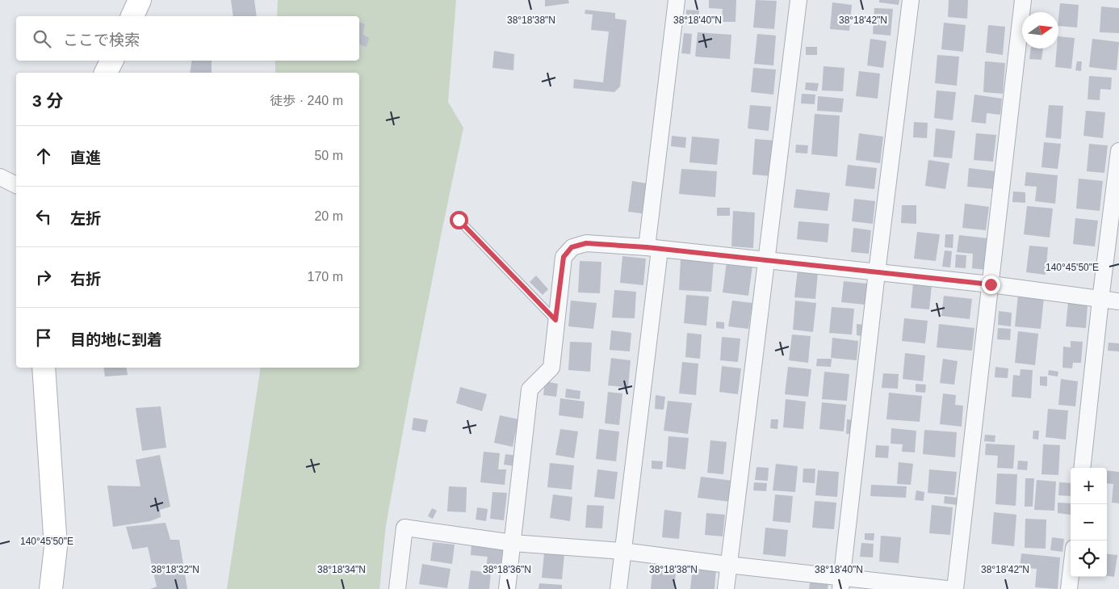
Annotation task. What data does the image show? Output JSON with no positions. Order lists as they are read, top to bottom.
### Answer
{
  "north": "right",
  "page": {
    "search": "ここで検索",
    "heading": ["3 分", "徒歩 · 240 m"],
    "list": [
      ["直進", "50 m"],
      ["左折", "20 m"],
      ["右折", "170 m"],
      "目的地に到着"
    ],
    "map_buttons": ["+", "−"]
  },
  "coordinates": [
    "38°18'38\"N",
    "38°18'40\"N",
    "38°18'42\"N",
    "140°45'50\"E",
    "38°18'32\"N",
    "38°18'34\"N",
    "38°18'36\"N"
  ]
}
